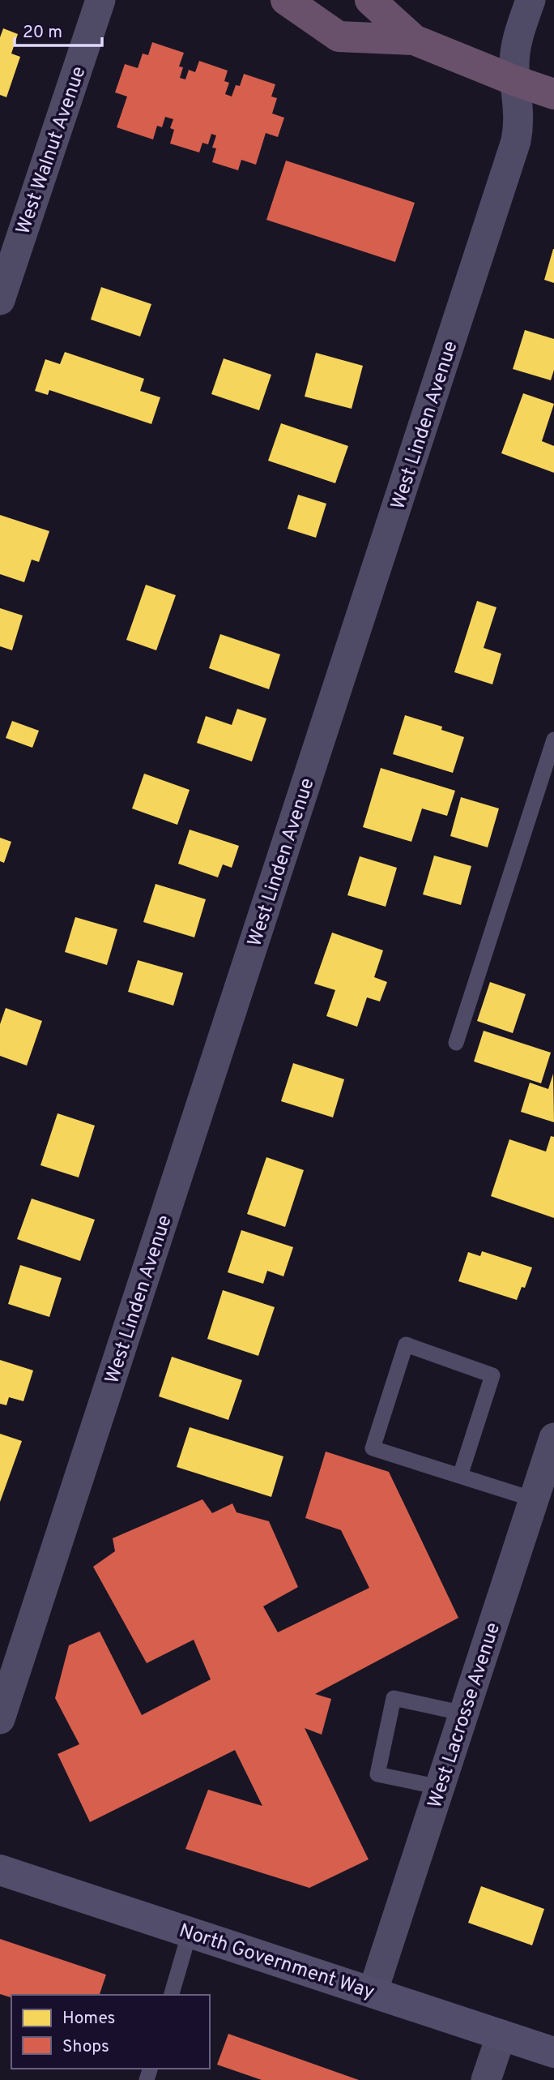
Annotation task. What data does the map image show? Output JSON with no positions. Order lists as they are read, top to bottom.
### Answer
{
  "streets": {
    "main road": ["North Government Way"],
    "street": ["West Walnut Avenue", "West Linden Avenue", "West Lacrosse Avenue"]
  },
  "crossings": [
    ["West Lacrosse Avenue", "North Government Way"]
  ],
  "legend": ["Homes", "Shops"],
  "scale_bar": "20 m"
}
